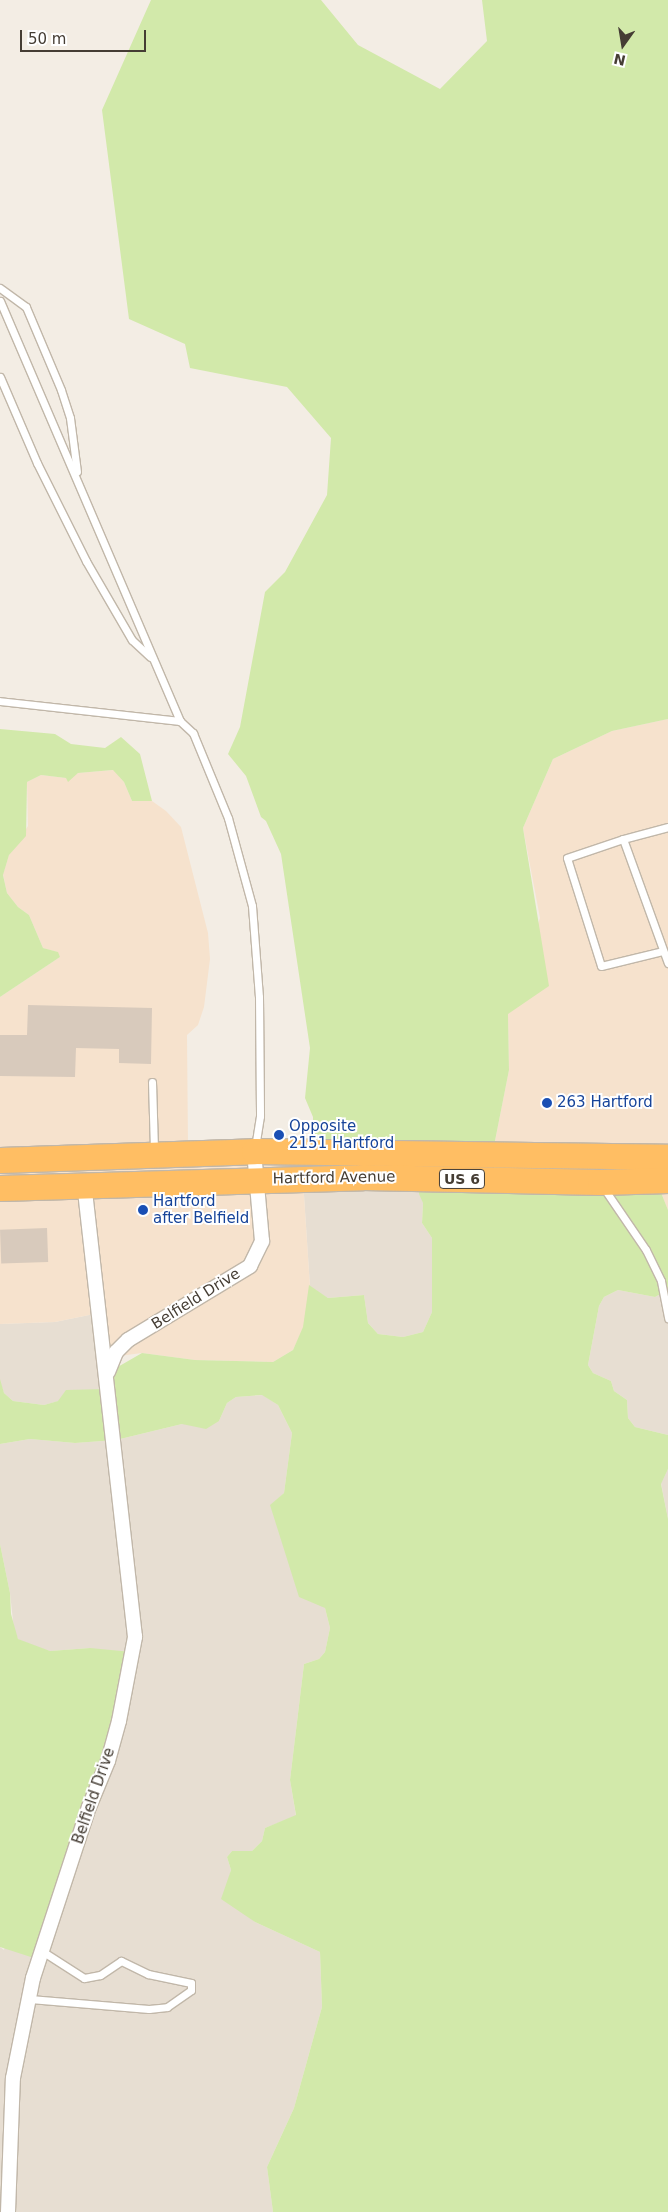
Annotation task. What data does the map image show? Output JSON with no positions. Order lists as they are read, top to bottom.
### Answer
{
  "streets": {
    "highway": ["Hartford Avenue", "US 6"],
    "street": ["Belfield Drive"]
  },
  "crossings": [
    ["Hartford Avenue", "Belfield Drive"]
  ],
  "places": ["263 Hartford", "Opposite 2151 Hartford", "Hartford after Belfield"],
  "scale_bar": "50 m",
  "north": "bottom"
}
